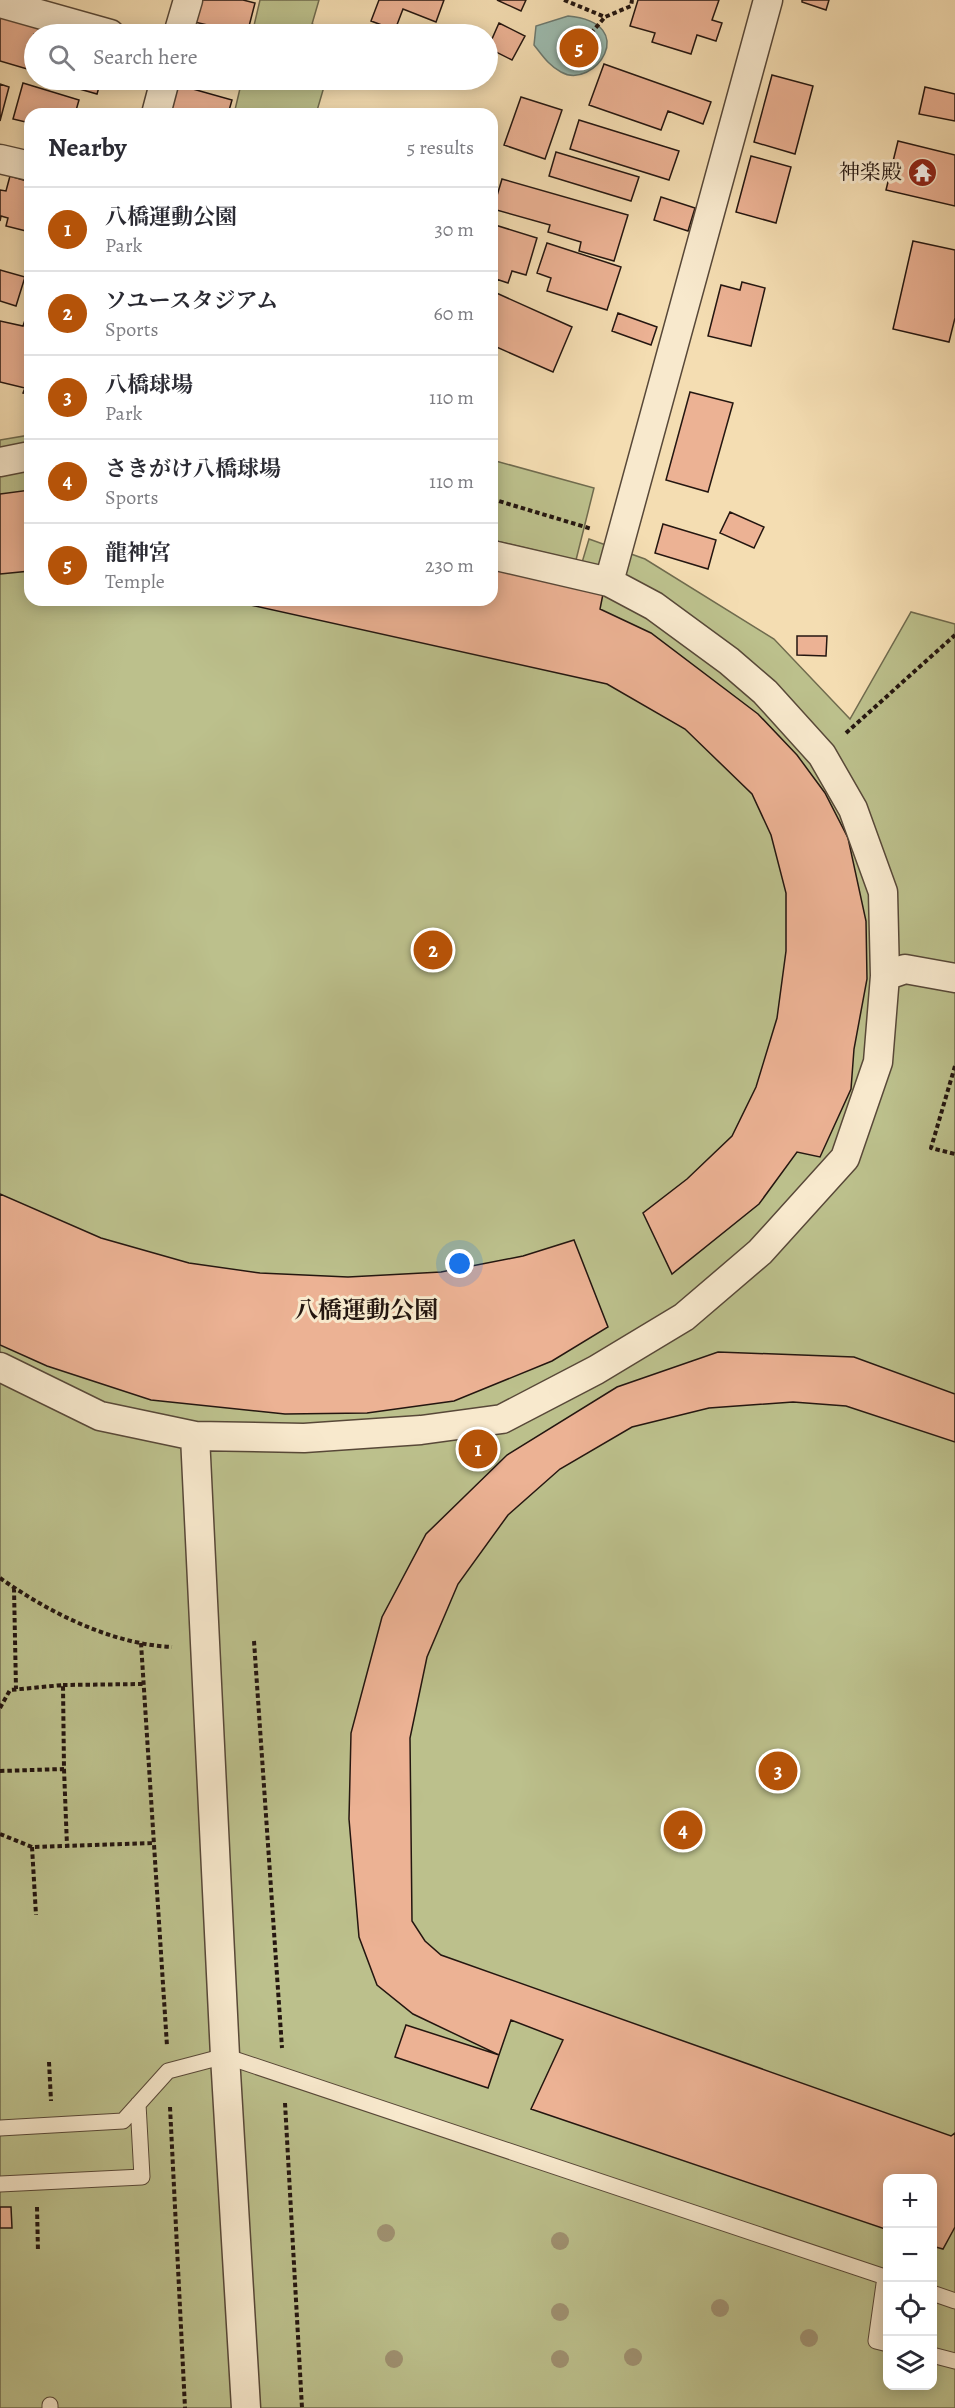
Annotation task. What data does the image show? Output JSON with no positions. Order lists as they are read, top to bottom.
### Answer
{
  "districts": ["八橋運動公園"],
  "places": {
    "temple": ["神楽殿"]
  },
  "page": {
    "search": "Search here",
    "pins": [
      "5",
      "2",
      "1",
      "3",
      "4"
    ],
    "heading": ["Nearby", "5 results"],
    "list": [
      {
        "mark": "1",
        "name": "八橋運動公園",
        "note": "Park",
        "value": "30 m"
      },
      {
        "mark": "2",
        "name": "ソユースタジアム",
        "note": "Sports",
        "value": "60 m"
      },
      {
        "mark": "3",
        "name": "八橋球場",
        "note": "Park",
        "value": "110 m"
      },
      {
        "mark": "4",
        "name": "さきがけ八橋球場",
        "note": "Sports",
        "value": "110 m"
      },
      {
        "mark": "5",
        "name": "龍神宮",
        "note": "Temple",
        "value": "230 m"
      }
    ],
    "map_buttons": ["+", "−"]
  }
}
